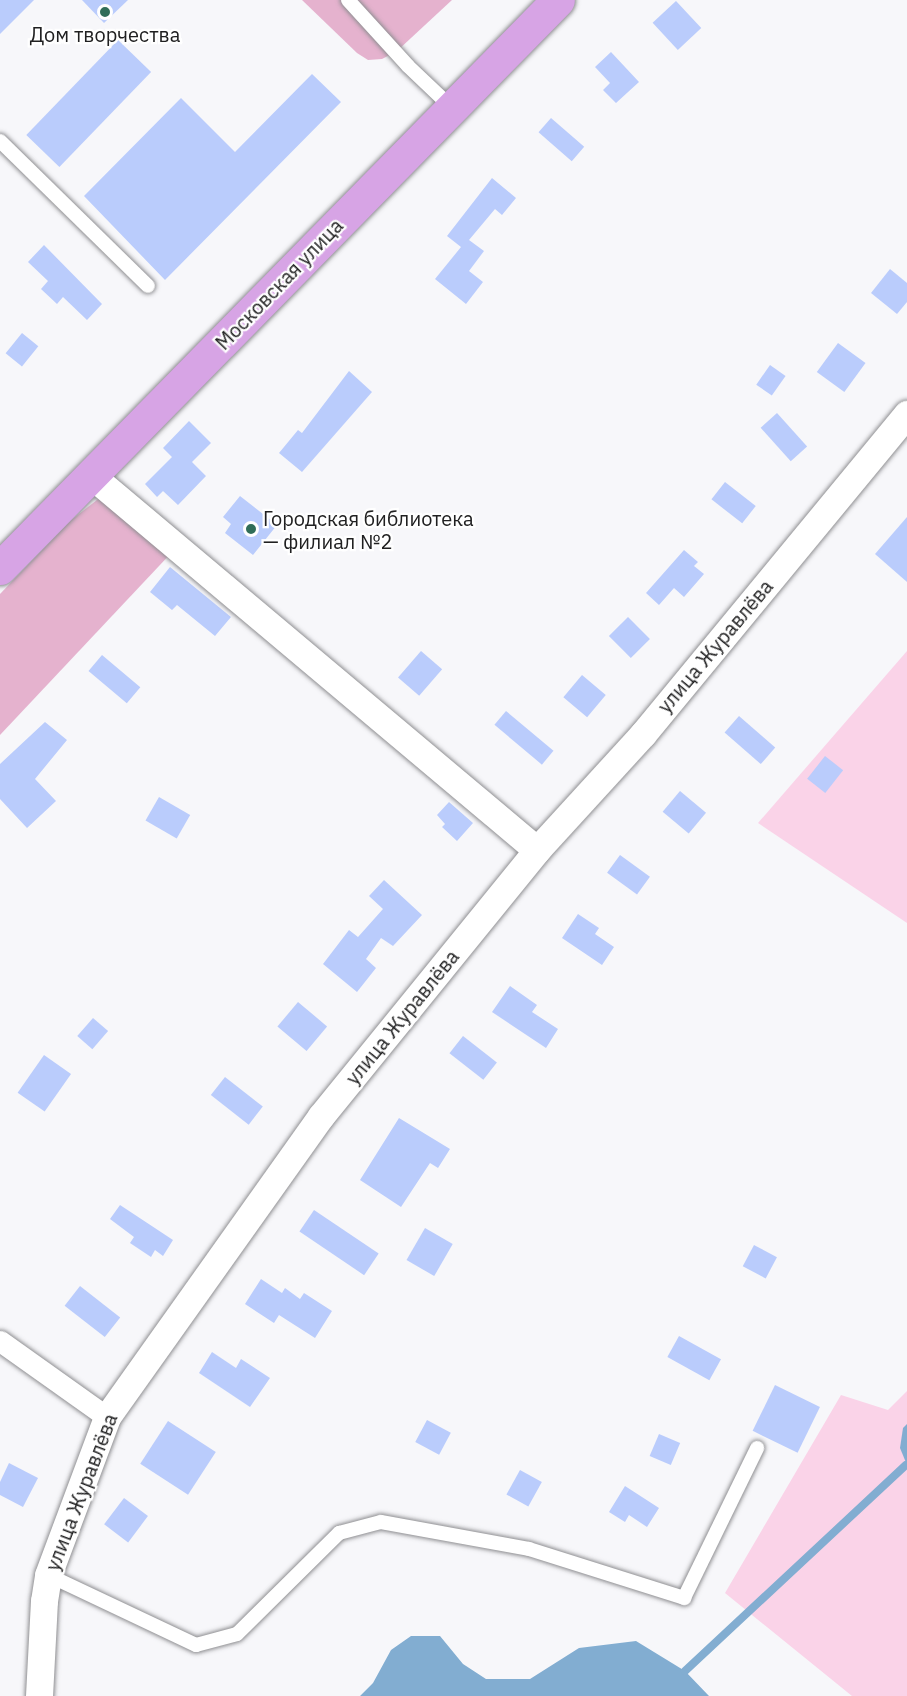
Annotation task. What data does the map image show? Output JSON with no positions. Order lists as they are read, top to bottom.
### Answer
{
  "streets": {
    "main road": ["Московская улица"],
    "street": ["улица Журавлёва"]
  },
  "places": ["Дом творчества", "Городская библиотека — филиал №2"]
}
